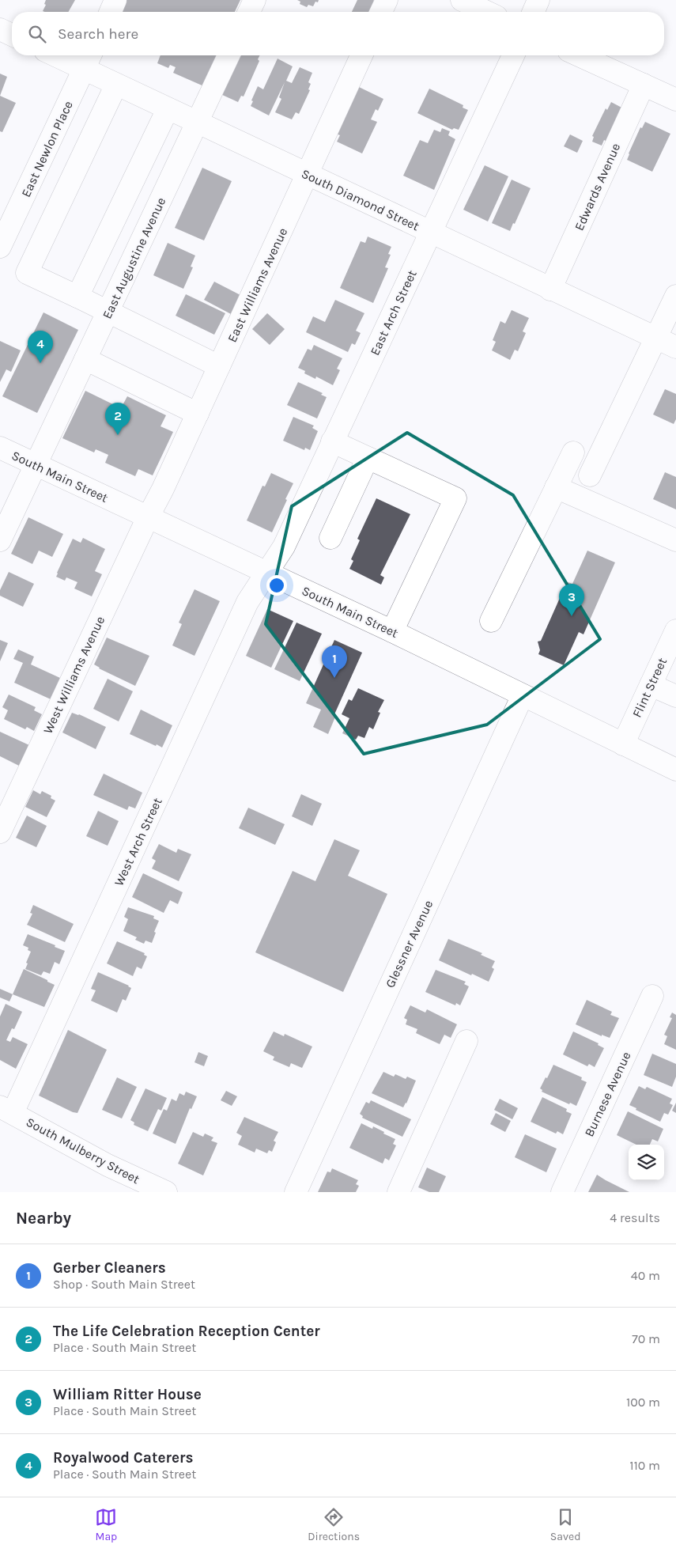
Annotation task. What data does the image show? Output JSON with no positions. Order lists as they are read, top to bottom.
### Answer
{
  "streets": {
    "main road": [
      "East Newlon Place",
      "Edwards Avenue",
      "South Diamond Street",
      "East Augustine Avenue",
      "East Williams Avenue",
      "East Arch Street",
      "South Main Street",
      "West Williams Avenue",
      "Flint Street",
      "West Arch Street",
      "Glessner Avenue",
      "Burnese Avenue",
      "South Mulberry Street"
    ]
  },
  "crossings": [
    ["East Newlon Place", "South Diamond Street"],
    ["Edwards Avenue", "South Diamond Street"],
    ["South Diamond Street", "East Augustine Avenue"],
    ["South Diamond Street", "East Williams Avenue"],
    ["South Diamond Street", "East Arch Street"],
    ["East Augustine Avenue", "South Main Street"],
    ["East Williams Avenue", "South Main Street"],
    ["East Williams Avenue", "West Williams Avenue"],
    ["East Arch Street", "South Main Street"],
    ["East Arch Street", "West Arch Street"],
    ["South Main Street", "West Williams Avenue"],
    ["South Main Street", "Flint Street"],
    ["South Main Street", "West Arch Street"],
    ["South Main Street", "Glessner Avenue"],
    ["West Arch Street", "South Mulberry Street"]
  ],
  "page": {
    "search": "Search here",
    "pins": [
      "4",
      "2",
      "3",
      "1"
    ],
    "heading": ["Nearby", "4 results"],
    "list": [
      {
        "mark": "1",
        "name": "Gerber Cleaners",
        "note": "Shop · South Main Street",
        "value": "40 m"
      },
      {
        "mark": "2",
        "name": "The Life Celebration Reception Center",
        "note": "Place · South Main Street",
        "value": "70 m"
      },
      {
        "mark": "3",
        "name": "William Ritter House",
        "note": "Place · South Main Street",
        "value": "100 m"
      },
      {
        "mark": "4",
        "name": "Royalwood Caterers",
        "note": "Place · South Main Street",
        "value": "110 m"
      }
    ],
    "nav": ["Map", "Directions", "Saved"]
  }
}
